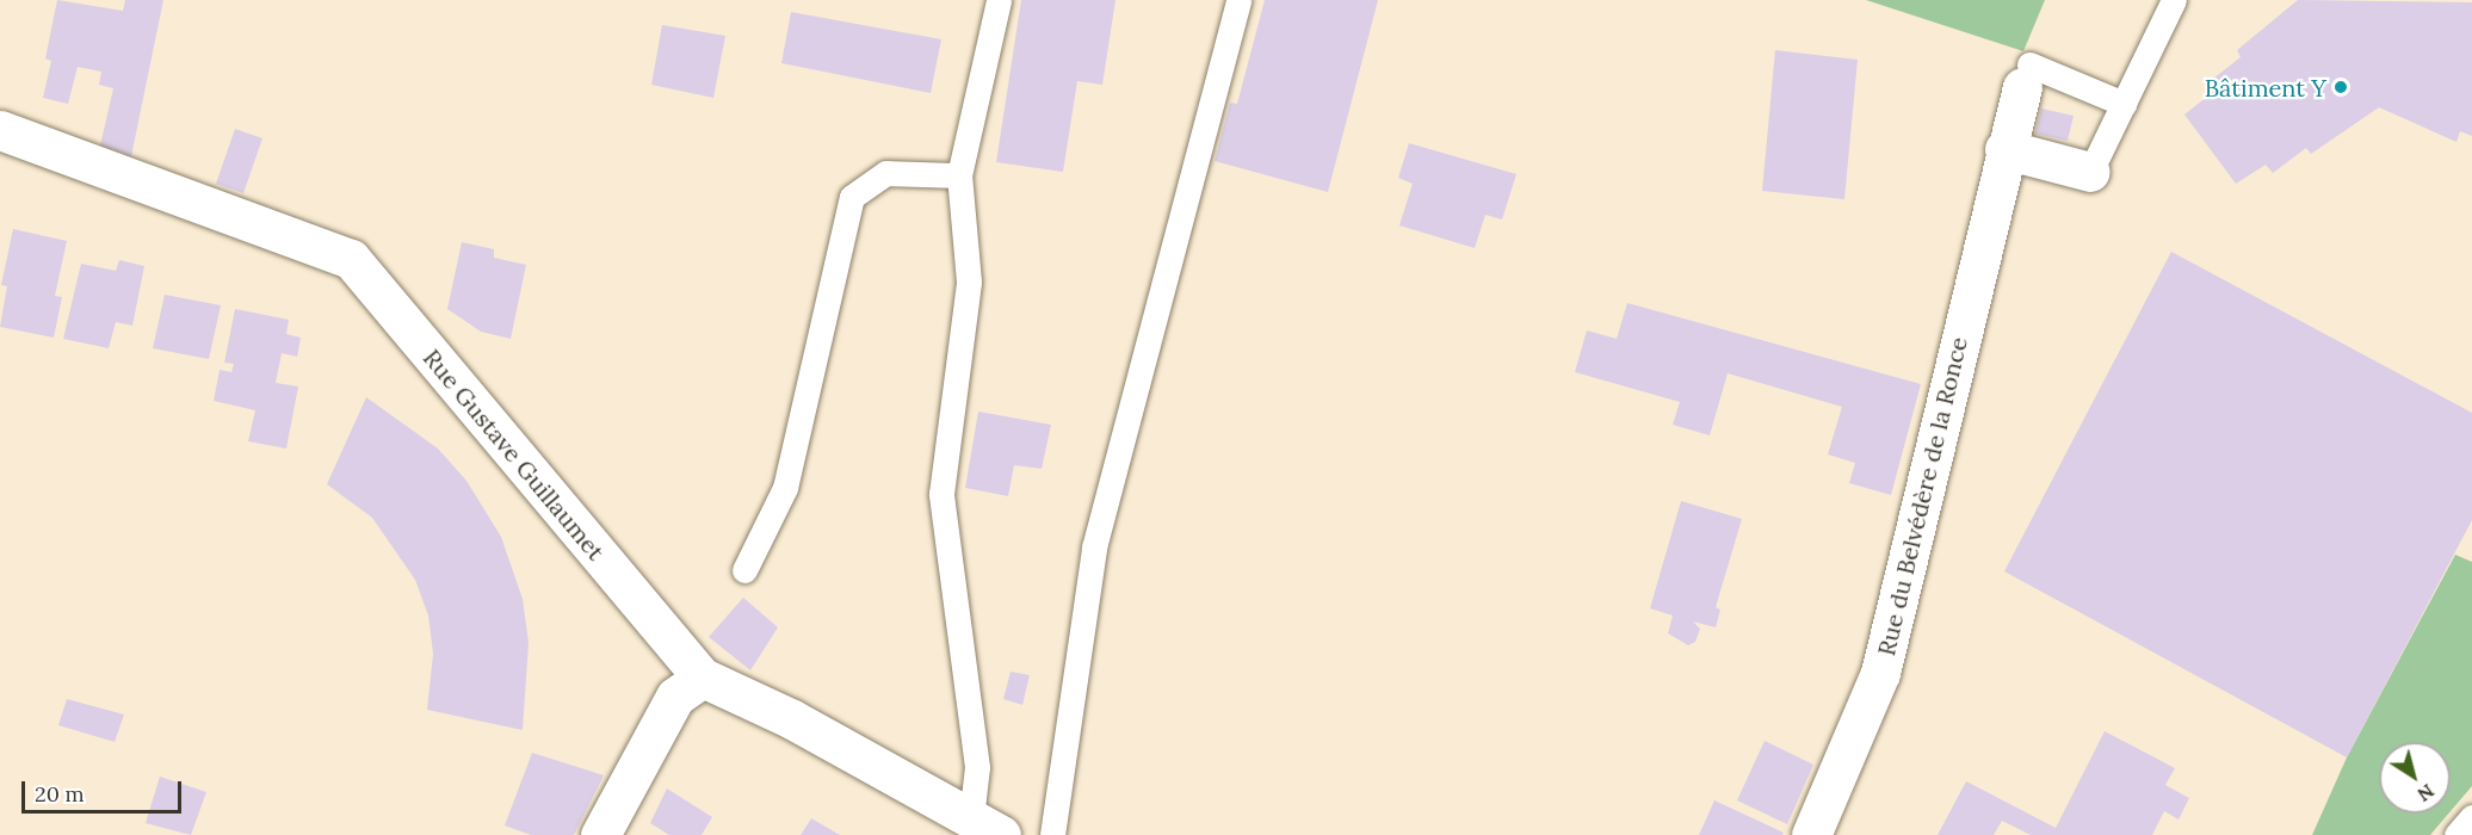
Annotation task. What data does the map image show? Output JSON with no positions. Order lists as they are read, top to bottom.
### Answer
{
  "streets": {
    "street": ["Rue Gustave Guillaumet", "Rue du Belvédère de la Ronce"]
  },
  "places": ["Bâtiment Y"],
  "scale_bar": "20 m",
  "north": "bottom right"
}
